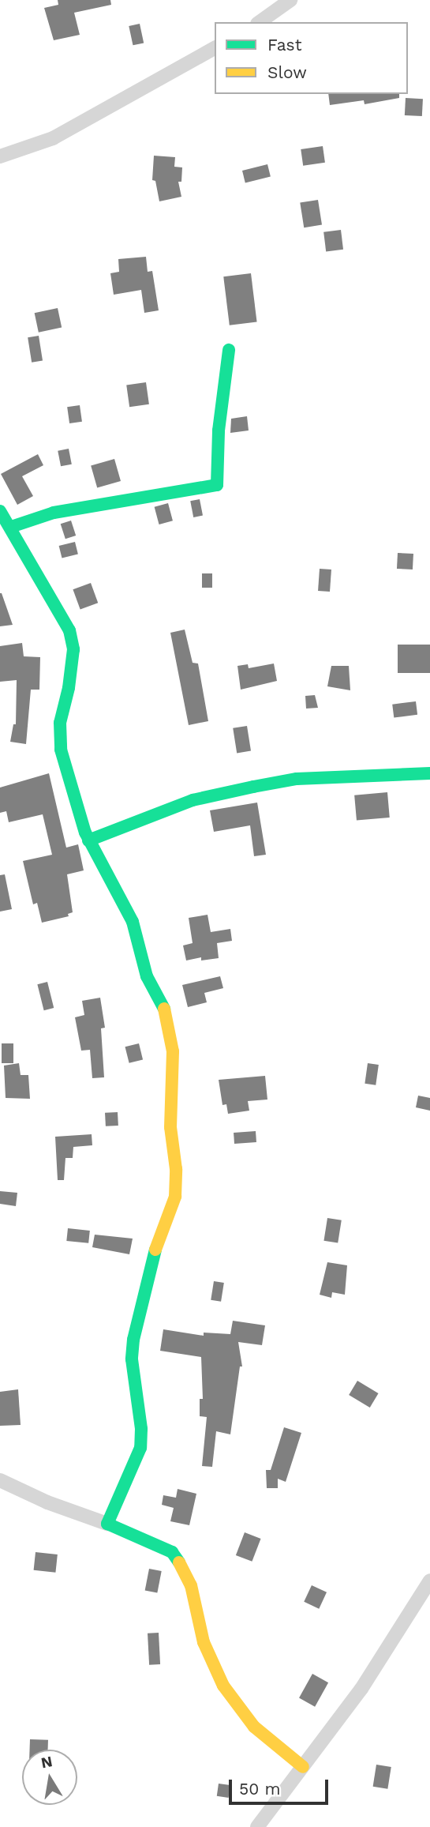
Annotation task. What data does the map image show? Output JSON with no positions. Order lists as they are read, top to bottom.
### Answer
{
  "legend": ["Fast", "Slow"],
  "scale_bar": "50 m",
  "north": "top"
}
